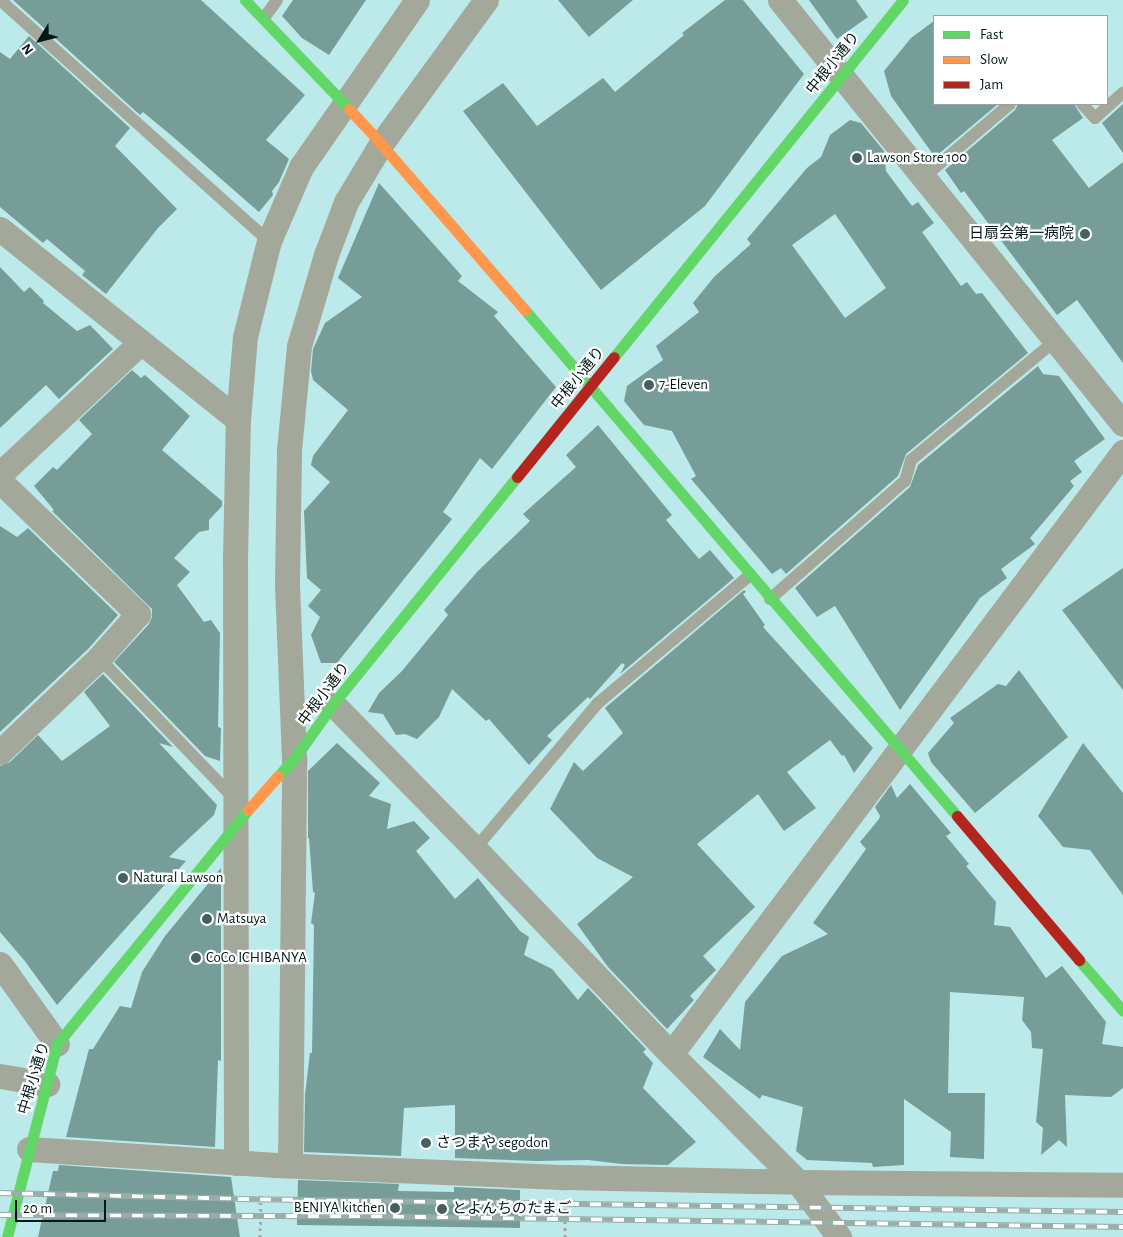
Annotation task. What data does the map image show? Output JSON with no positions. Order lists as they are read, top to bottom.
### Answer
{
  "streets": {
    "street": ["中根小通り"]
  },
  "places": [
    "Lawson Store 100",
    "日扇会第一病院",
    "7-Eleven",
    "Natural Lawson",
    "Matsuya",
    "CoCo ICHIBANYA",
    "さつまや segodon",
    "BENIYA kitchen",
    "とよんちのたまご"
  ],
  "legend": ["Fast", "Slow", "Jam"],
  "scale_bar": "20 m",
  "north": "bottom left"
}
